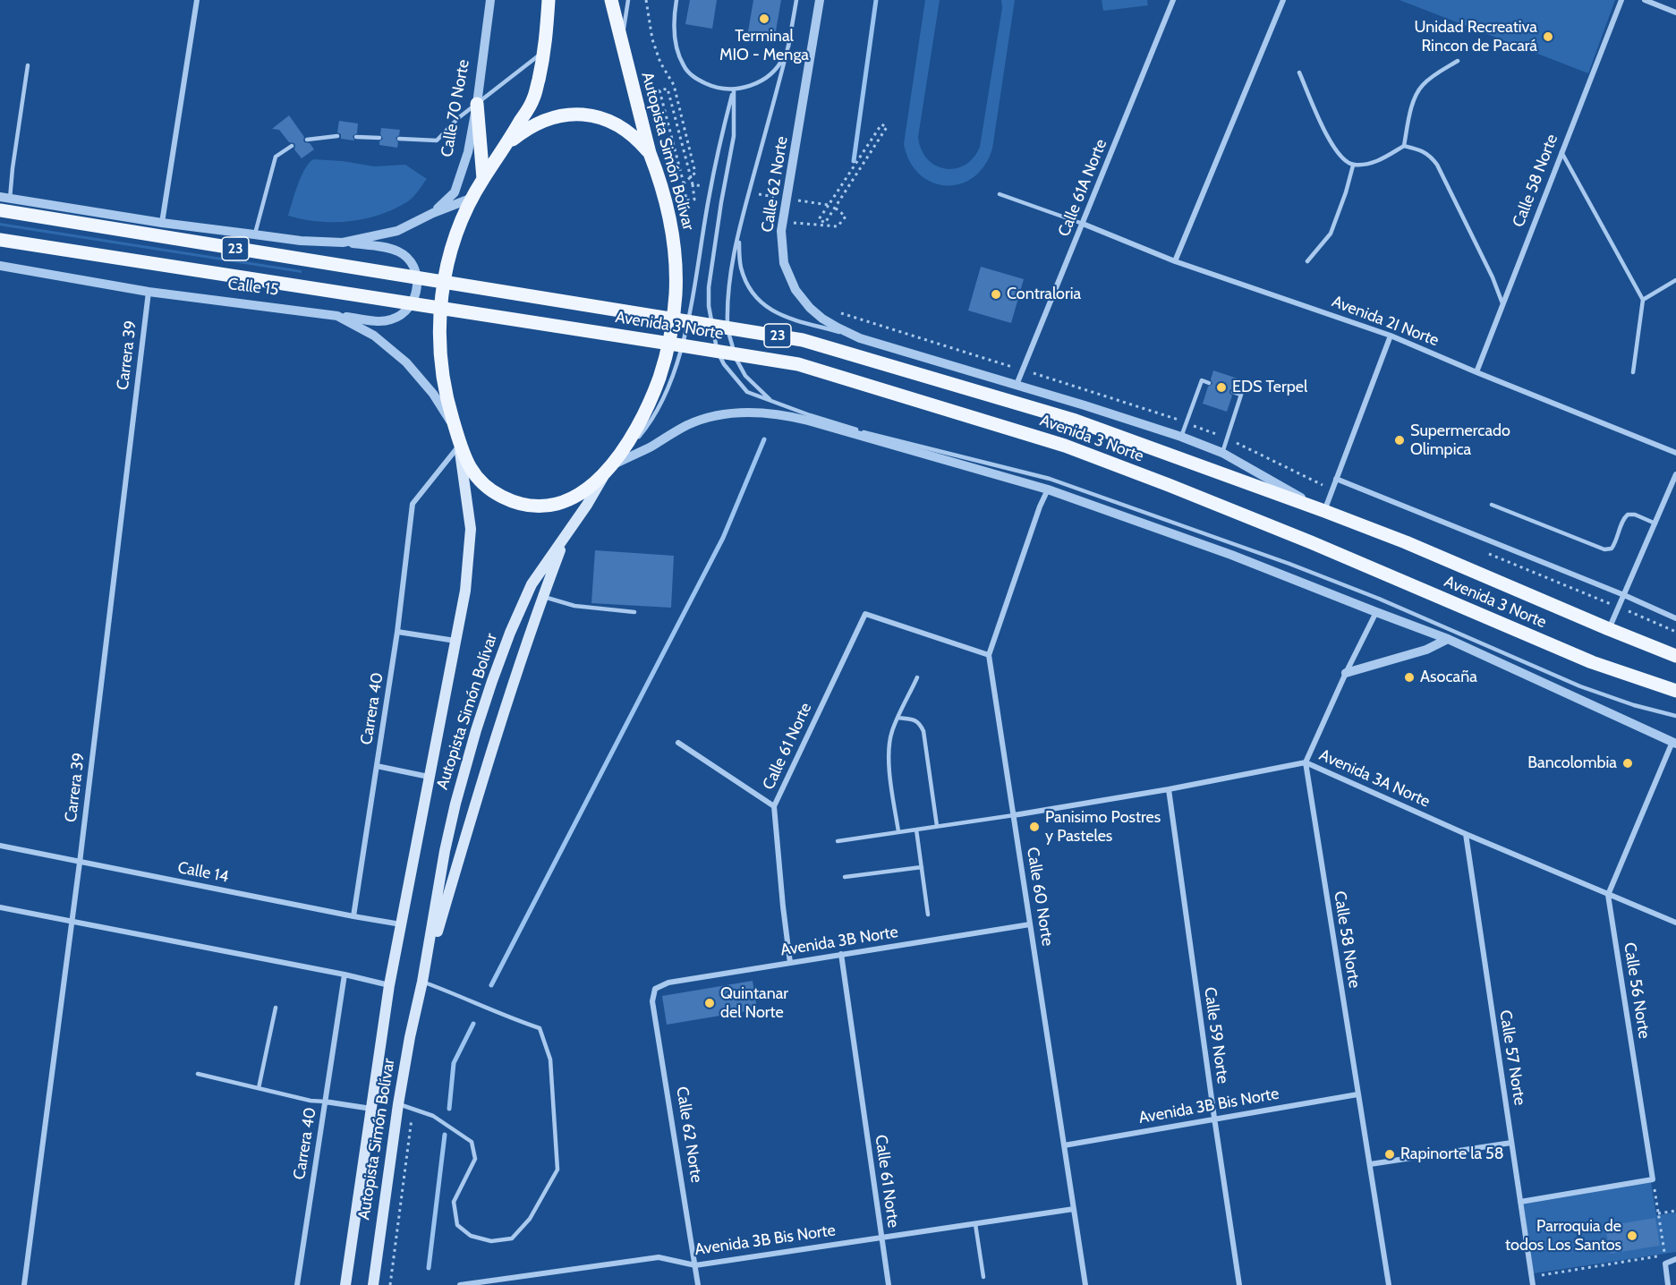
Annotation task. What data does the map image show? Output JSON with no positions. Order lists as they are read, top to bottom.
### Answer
{
  "streets": {
    "main road": [
      "Autopista Simón Bolívar",
      "23",
      "Calle 15",
      "Avenida 3 Norte"
    ],
    "street": [
      "Calle 70 Norte",
      "Calle 58 Norte",
      "Calle 62 Norte",
      "Calle 61A Norte",
      "Avenida 2I Norte",
      "Carrera 39",
      "Carrera 40",
      "Calle 61 Norte",
      "Avenida 3A Norte",
      "Calle 14",
      "Calle 60 Norte",
      "Avenida 3B Norte",
      "Calle 56 Norte",
      "Calle 59 Norte",
      "Calle 57 Norte",
      "Avenida 3B Bis Norte"
    ]
  },
  "crossings": [
    ["Autopista Simón Bolívar", "Carrera 40"],
    ["Autopista Simón Bolívar", "Calle 14"],
    ["Calle 58 Norte", "Avenida 2I Norte"],
    ["Calle 58 Norte", "Avenida 3A Norte"],
    ["Calle 58 Norte", "Avenida 3B Bis Norte"],
    ["Calle 62 Norte", "Avenida 3 Norte"],
    ["Calle 62 Norte", "Avenida 3B Norte"],
    ["Calle 62 Norte", "Avenida 3B Bis Norte"],
    ["Calle 61A Norte", "Avenida 2I Norte"],
    ["Calle 61A Norte", "Avenida 3 Norte"],
    ["Calle 15", "Avenida 3 Norte"],
    ["Calle 15", "Carrera 39"],
    ["Carrera 39", "Calle 14"],
    ["Carrera 40", "Calle 14"],
    ["Calle 61 Norte", "Calle 60 Norte"],
    ["Calle 61 Norte", "Avenida 3B Norte"],
    ["Calle 61 Norte", "Avenida 3B Bis Norte"],
    ["Avenida 3A Norte", "Calle 60 Norte"],
    ["Avenida 3A Norte", "Calle 56 Norte"],
    ["Avenida 3A Norte", "Calle 59 Norte"],
    ["Avenida 3A Norte", "Calle 57 Norte"],
    ["Calle 60 Norte", "Avenida 3B Norte"],
    ["Calle 60 Norte", "Avenida 3B Bis Norte"],
    ["Calle 59 Norte", "Avenida 3B Bis Norte"]
  ],
  "places": [
    "Terminal MIO - Menga",
    "Unidad Recreativa Rincon de Pacará",
    "Contraloria",
    "EDS Terpel",
    "Supermercado Olimpica",
    "Asocaña",
    "Bancolombia",
    "Panisimo Postres y Pasteles",
    "Quintanar del Norte",
    "Rapinorte la 58",
    "Parroquia de todos Los Santos"
  ]
}
